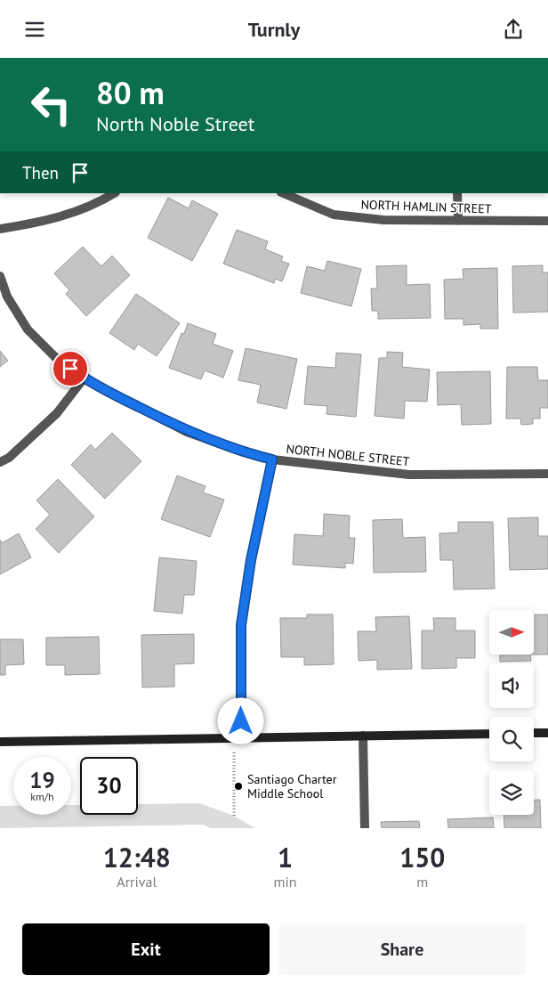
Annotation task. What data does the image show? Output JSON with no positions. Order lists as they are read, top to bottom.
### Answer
{
  "streets": {
    "street": ["NORTH HAMLIN STREET", "NORTH NOBLE STREET"]
  },
  "places": ["Santiago Charter Middle School"],
  "north": "right",
  "page": {
    "header": "Turnly",
    "turn": ["80 m", "North Noble Street"],
    "then": "Then",
    "speed": "19 km/h",
    "limit": "30",
    "eta": [
      "12:48",
      "Arrival",
      "1",
      "min",
      "150",
      "m"
    ],
    "buttons": ["Exit", "Share"]
  }
}
